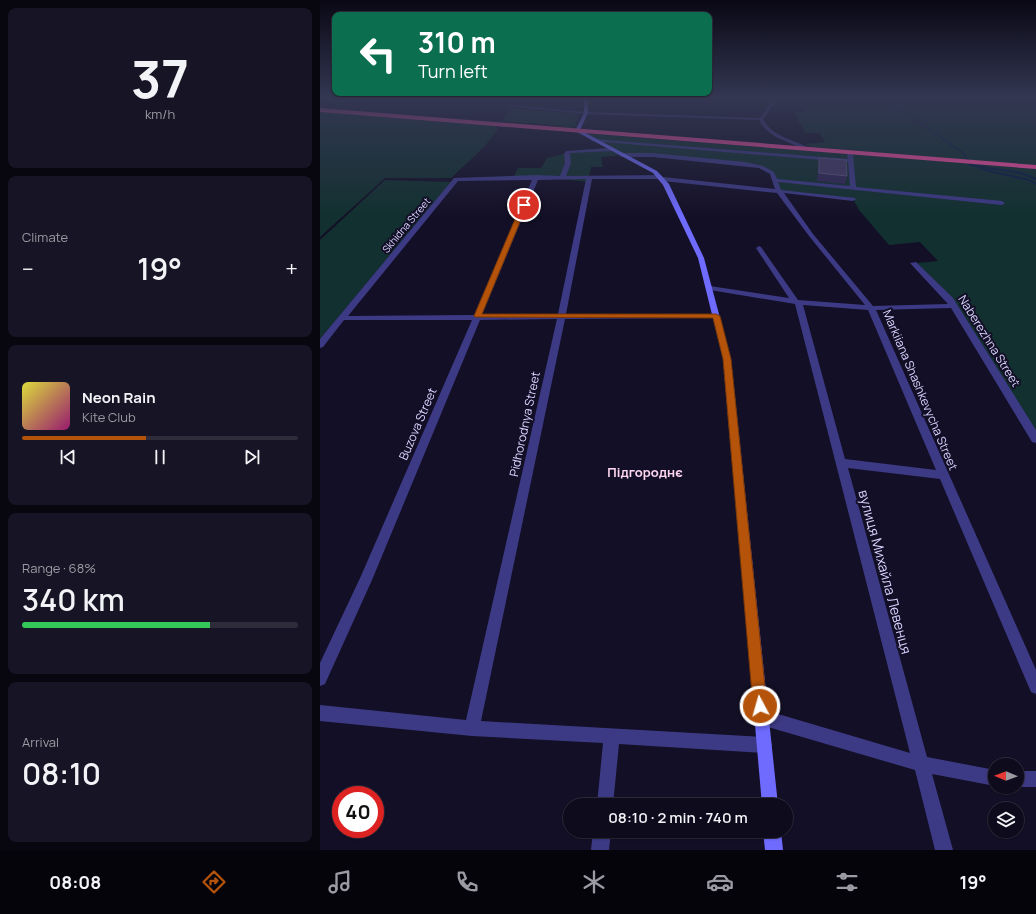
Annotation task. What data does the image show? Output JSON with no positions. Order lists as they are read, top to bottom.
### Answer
{
  "streets": {
    "street": [
      "Skhidna Street",
      "Naberezhna Street",
      "Markiiana Shashkevycha Street",
      "Buzova Street",
      "Pidhorodnya Street",
      "вулиця Михайла Левенця"
    ]
  },
  "crossings": [
    ["Skhidna Street", "Buzova Street"]
  ],
  "districts": ["Підгороднє"],
  "north": "left",
  "page": {
    "tile": [
      ["37", "km/h"],
      "Climate",
      ["Range · 68%", "340 km"],
      ["Arrival", "08:10"]
    ],
    "turn": ["310 m", "Turn left"],
    "heat": ["−", "19°", "+"],
    "song": ["Neon Rain", "Kite Club"],
    "limit": "40",
    "trip": "08:10 · 2 min · 740 m",
    "tabs": ["08:08", "19°"]
  }
}
